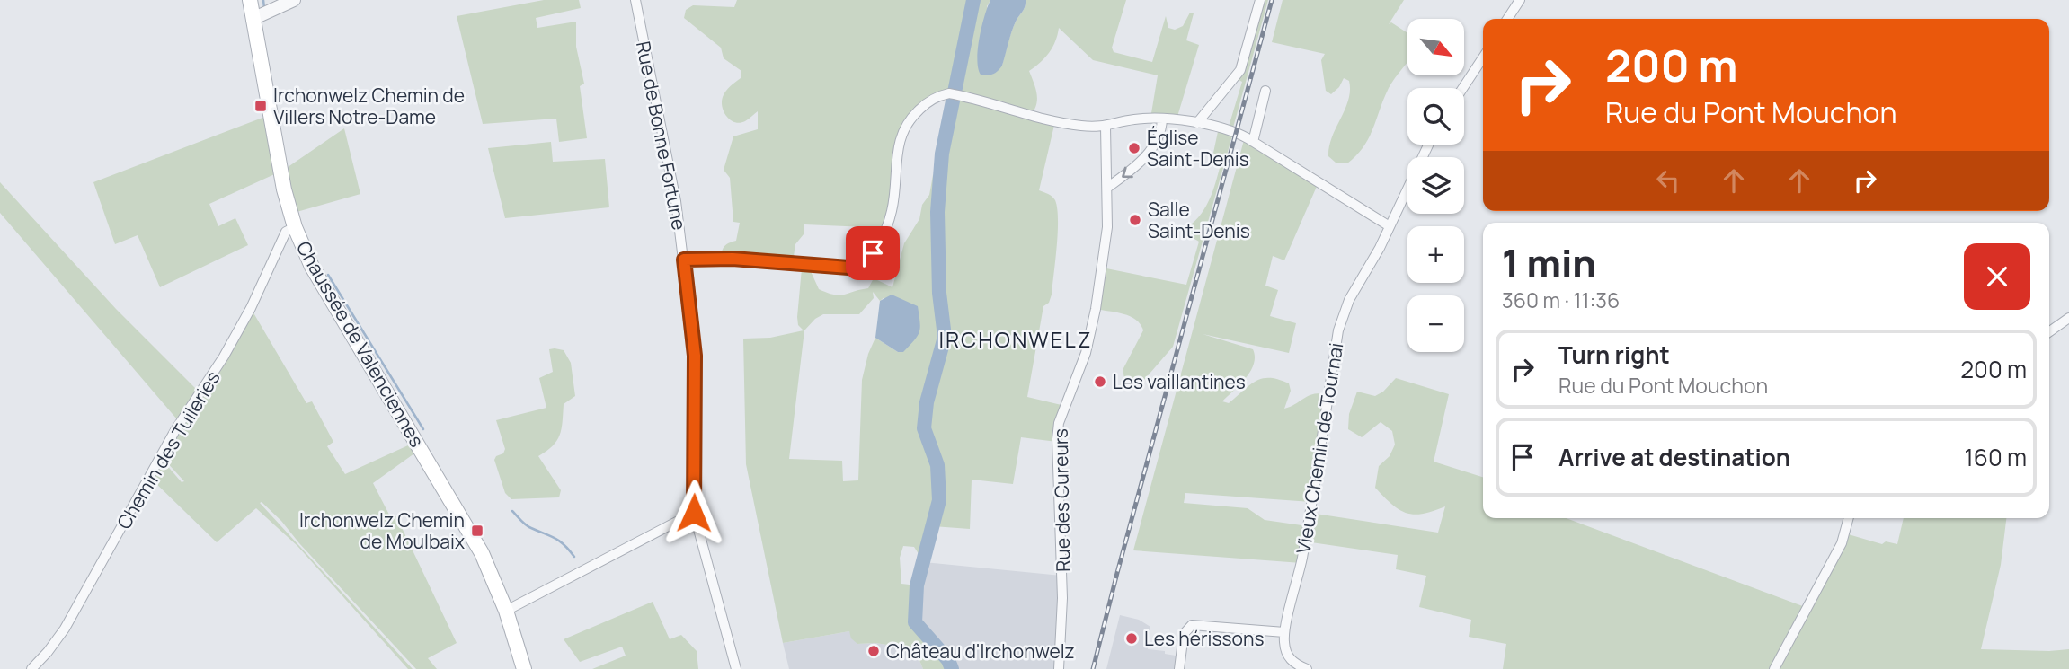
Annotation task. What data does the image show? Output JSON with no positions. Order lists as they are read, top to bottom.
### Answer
{
  "streets": {
    "main road": ["Chaussée de Valenciennes"],
    "street": [
      "Rue de Bonne Fortune",
      "Vieux Chemin de Tournai",
      "Chemin des Tuileries",
      "Rue des Cureurs"
    ]
  },
  "crossings": [
    ["Chaussée de Valenciennes", "Chemin des Tuileries"]
  ],
  "districts": ["IRCHONWELZ"],
  "places": {
    "transit": ["Irchonwelz Chemin de Villers Notre-Dame", "Irchonwelz Chemin de Moulbaix"],
    "other": [
      "Église Saint-Denis",
      "Salle Saint-Denis",
      "Les vaillantines",
      "Les hérissons",
      "Château d'Irchonwelz"
    ]
  },
  "north": "bottom right",
  "page": {
    "map_buttons": ["+", "−"],
    "turn": ["200 m", "Rue du Pont Mouchon"],
    "heading": ["1 min", "360 m · 11:36"],
    "list": [
      {
        "name": "Turn right",
        "note": "Rue du Pont Mouchon",
        "value": "200 m"
      },
      {
        "name": "Arrive at destination",
        "value": "160 m"
      }
    ]
  }
}
